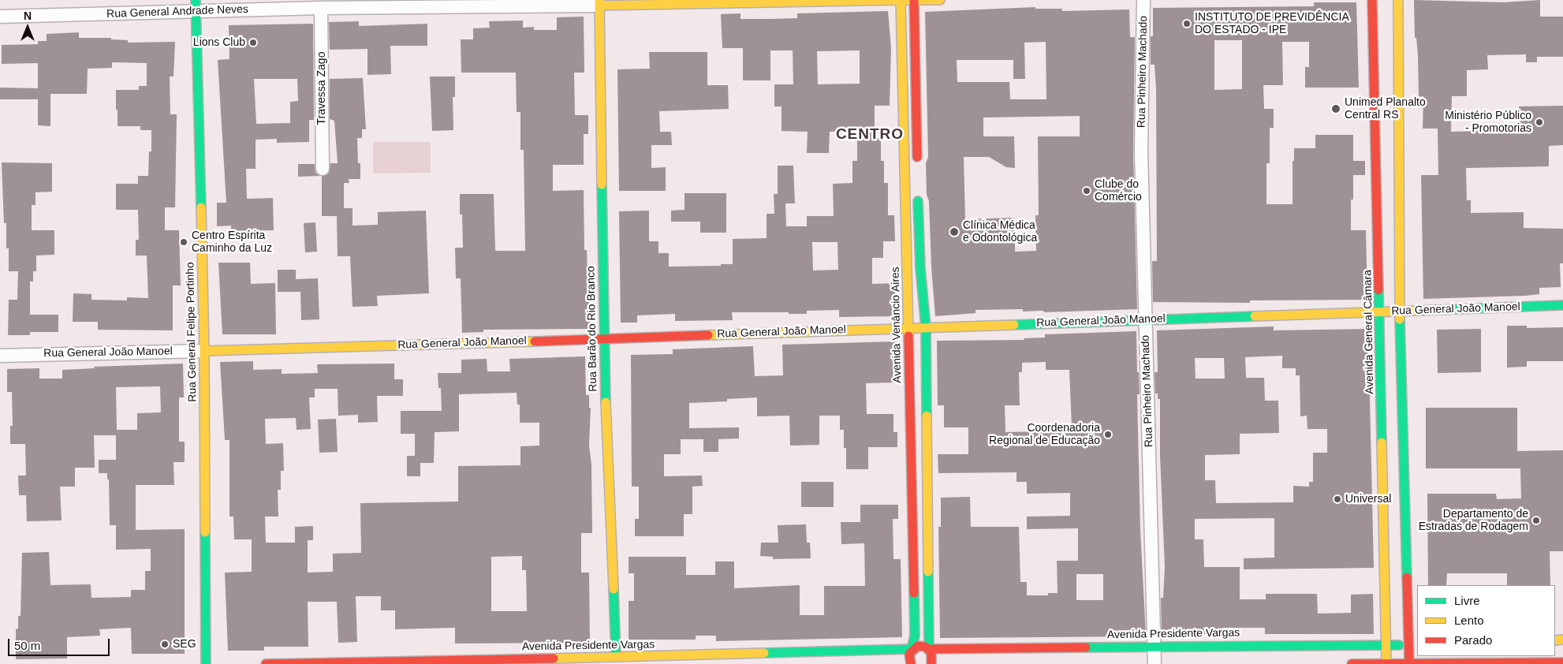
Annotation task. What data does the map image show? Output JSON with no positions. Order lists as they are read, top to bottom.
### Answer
{
  "streets": {
    "main road": [
      "Rua General Andrade Neves",
      "Rua General João Manoel",
      "Avenida Venâncio Aires",
      "Rua Barão do Rio Branco",
      "Rua General Felipe Portinho",
      "Avenida General Câmara",
      "Avenida Presidente Vargas"
    ],
    "street": ["Rua Pinheiro Machado", "Travessa Zago"]
  },
  "crossings": [
    ["Rua General Andrade Neves", "Travessa Zago"],
    ["Rua General Andrade Neves", "Avenida Venâncio Aires"],
    ["Rua General Andrade Neves", "Rua Barão do Rio Branco"],
    ["Rua General Andrade Neves", "Rua General Felipe Portinho"],
    ["Rua Pinheiro Machado", "Rua General João Manoel"],
    ["Rua Pinheiro Machado", "Avenida Presidente Vargas"],
    ["Rua General João Manoel", "Avenida Venâncio Aires"],
    ["Rua General João Manoel", "Rua Barão do Rio Branco"],
    ["Rua General João Manoel", "Rua General Felipe Portinho"],
    ["Rua General João Manoel", "Avenida General Câmara"],
    ["Avenida Venâncio Aires", "Avenida Presidente Vargas"],
    ["Rua Barão do Rio Branco", "Avenida Presidente Vargas"],
    ["Avenida General Câmara", "Avenida Presidente Vargas"]
  ],
  "districts": ["CENTRO"],
  "places": [
    "INSTITUTO DE PREVIDÊNCIA DO ESTADO - IPE",
    "Lions Club",
    "Unimed Planalto Central RS",
    "Ministério Público - Promotorias",
    "Clube do Comércio",
    "Clínica Médica e Odontológica",
    "Centro Espírita Caminho da Luz",
    "Coordenadoria Regional de Educação",
    "Universal",
    "Departamento de Estradas de Rodagem",
    "SEG"
  ],
  "legend": ["Livre", "Lento", "Parado"],
  "scale_bar": "50 m",
  "north": "top"
}
